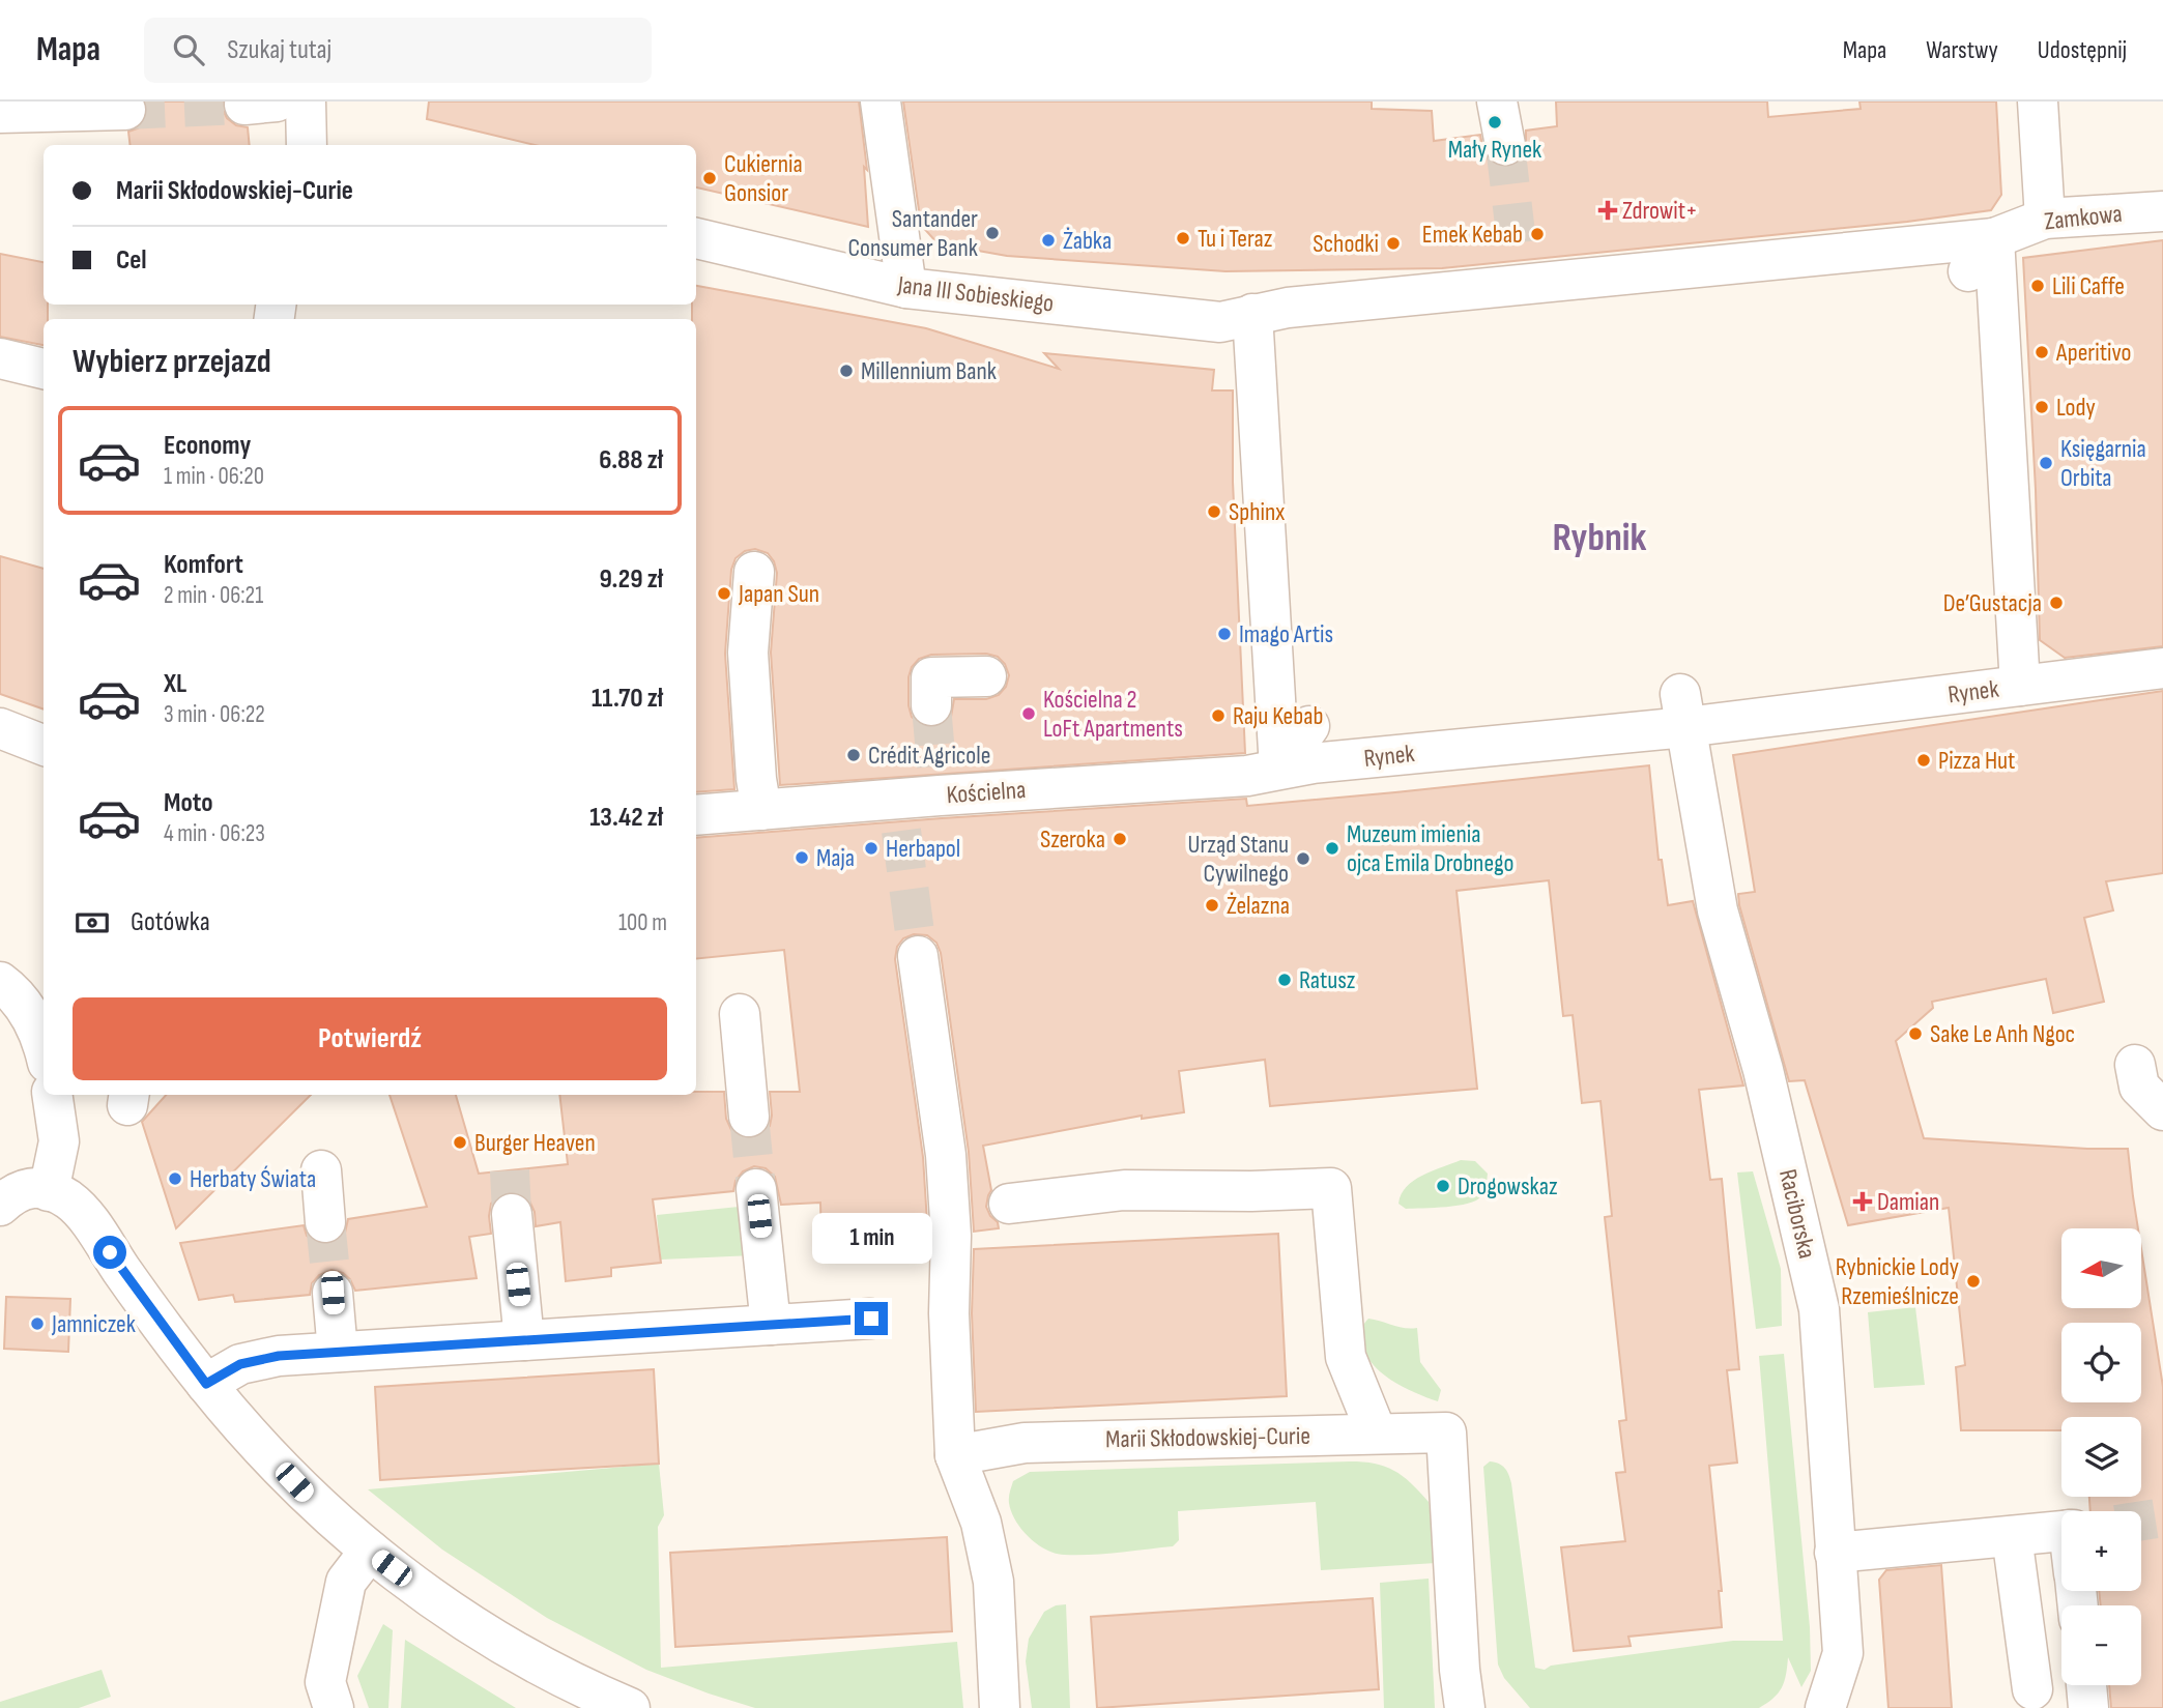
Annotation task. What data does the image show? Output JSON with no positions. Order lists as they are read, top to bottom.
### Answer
{
  "streets": {
    "street": [
      "Zamkowa",
      "Jana III Sobieskiego",
      "Rynek",
      "Kościelna",
      "Raciborska",
      "Marii Skłodowskiej-Curie"
    ]
  },
  "crossings": [
    ["Zamkowa", "Rynek"],
    ["Rynek", "Kościelna"],
    ["Rynek", "Raciborska"]
  ],
  "districts": ["Rybnik"],
  "places": {
    "other": [
      "Mały Rynek",
      "Cukiernia Gonsior",
      "Santander Consumer Bank",
      "Emek Kebab",
      "Tu i Teraz",
      "Żabka",
      "Schodki",
      "Lili Caffe",
      "Aperitivo",
      "Millennium Bank",
      "Lody",
      "Księgarnia Orbita",
      "Sphinx",
      "Japan Sun",
      "De’Gustacja",
      "Imago Artis",
      "Kościelna 2 LoFt Apartments",
      "Raju Kebab",
      "Crédit Agricole",
      "Pizza Hut",
      "Szeroka",
      "Herbapol",
      "Muzeum imienia ojca Emila Drobnego",
      "Maja",
      "Urząd Stanu Cywilnego",
      "Żelazna",
      "Ratusz",
      "Sake Le Anh Ngoc",
      "Burger Heaven",
      "Herbaty Świata",
      "Drogowskaz",
      "Rybnickie Lody Rzemieślnicze",
      "Jamniczek"
    ],
    "health": ["Zdrowit+", "Damian"]
  },
  "north": "left",
  "page": {
    "header": "Mapa",
    "search": "Szukaj tutaj",
    "nav": ["Mapa", "Warstwy", "Udostępnij"],
    "banner": ["Marii Skłodowskiej-Curie", "Cel"],
    "heading": "Wybierz przejazd",
    "list": [
      {
        "name": "Economy",
        "note": "1 min · 06:20",
        "value": "6.88 zł"
      },
      {
        "name": "Komfort",
        "note": "2 min · 06:21",
        "value": "9.29 zł"
      },
      {
        "name": "XL",
        "note": "3 min · 06:22",
        "value": "11.70 zł"
      },
      {
        "name": "Moto",
        "note": "4 min · 06:23",
        "value": "13.42 zł"
      }
    ],
    "pay": ["Gotówka", "100 m"],
    "buttons": "Potwierdź",
    "bubble": "1 min",
    "map_buttons": ["+", "−"]
  }
}
